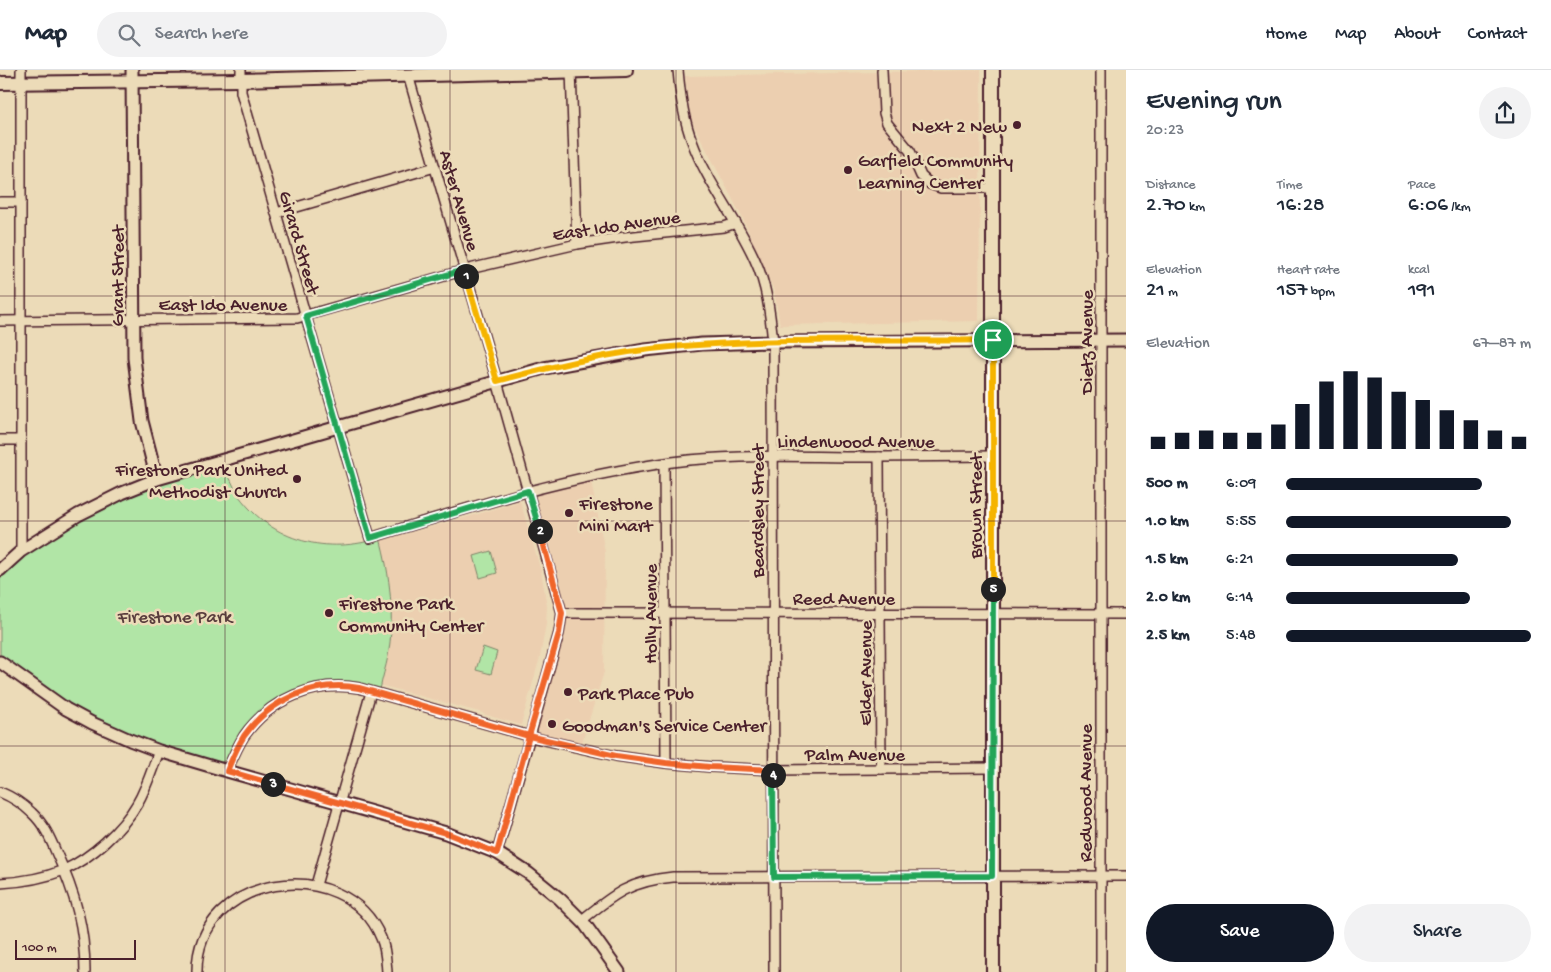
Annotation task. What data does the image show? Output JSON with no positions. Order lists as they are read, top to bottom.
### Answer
{
  "streets": {
    "main road": ["Brown Street"],
    "street": [
      "Aster Avenue",
      "East Ido Avenue",
      "Girard Street",
      "Grant Street",
      "Dietz Avenue",
      "Lindenwood Avenue",
      "Beardsley Street",
      "Reed Avenue",
      "Holly Avenue",
      "Elder Avenue",
      "Palm Avenue",
      "Redwood Avenue"
    ]
  },
  "crossings": [
    ["Aster Avenue", "East Ido Avenue"],
    ["Aster Avenue", "Lindenwood Avenue"],
    ["Aster Avenue", "Reed Avenue"],
    ["Aster Avenue", "Palm Avenue"],
    ["East Ido Avenue", "Girard Street"],
    ["East Ido Avenue", "Grant Street"],
    ["East Ido Avenue", "Beardsley Street"],
    ["Girard Street", "Lindenwood Avenue"],
    ["Dietz Avenue", "Reed Avenue"],
    ["Dietz Avenue", "Redwood Avenue"],
    ["Lindenwood Avenue", "Brown Street"],
    ["Lindenwood Avenue", "Beardsley Street"],
    ["Lindenwood Avenue", "Holly Avenue"],
    ["Lindenwood Avenue", "Elder Avenue"],
    ["Brown Street", "Reed Avenue"],
    ["Brown Street", "Palm Avenue"],
    ["Beardsley Street", "Reed Avenue"],
    ["Beardsley Street", "Palm Avenue"],
    ["Reed Avenue", "Holly Avenue"],
    ["Reed Avenue", "Elder Avenue"],
    ["Reed Avenue", "Redwood Avenue"],
    ["Holly Avenue", "Palm Avenue"],
    ["Elder Avenue", "Palm Avenue"]
  ],
  "parks": ["Firestone Park"],
  "places": [
    "Next 2 New",
    "Garfield Community Learning Center",
    "Firestone Park United Methodist Church",
    "Firestone Mini Mart",
    "Firestone Park Community Center",
    "Park Place Pub",
    "Goodman's Service Center"
  ],
  "scale_bar": "100 m",
  "page": {
    "header": "Map",
    "search": "Search here",
    "nav": [
      "Home",
      "Map",
      "About",
      "Contact"
    ],
    "heading": ["Evening run", "20:23"],
    "stats": [
      ["Distance", "2.70 km"],
      ["Time", "16:28"],
      ["Pace", "6:06 /km"],
      ["Elevation", "21 m"],
      ["Heart rate", "157 bpm"],
      ["kcal", "191"]
    ],
    "pins": [
      "1",
      "2",
      "5",
      "4",
      "3"
    ],
    "chart": ["Elevation", "67–87 m"],
    "list": [
      {
        "name": "500 m",
        "note": "6:09"
      },
      {
        "name": "1.0 km",
        "note": "5:55"
      },
      {
        "name": "1.5 km",
        "note": "6:21"
      },
      {
        "name": "2.0 km",
        "note": "6:14"
      },
      {
        "name": "2.5 km",
        "note": "5:48"
      }
    ],
    "buttons": ["Save", "Share"],
    "scale": "100 m"
  }
}
